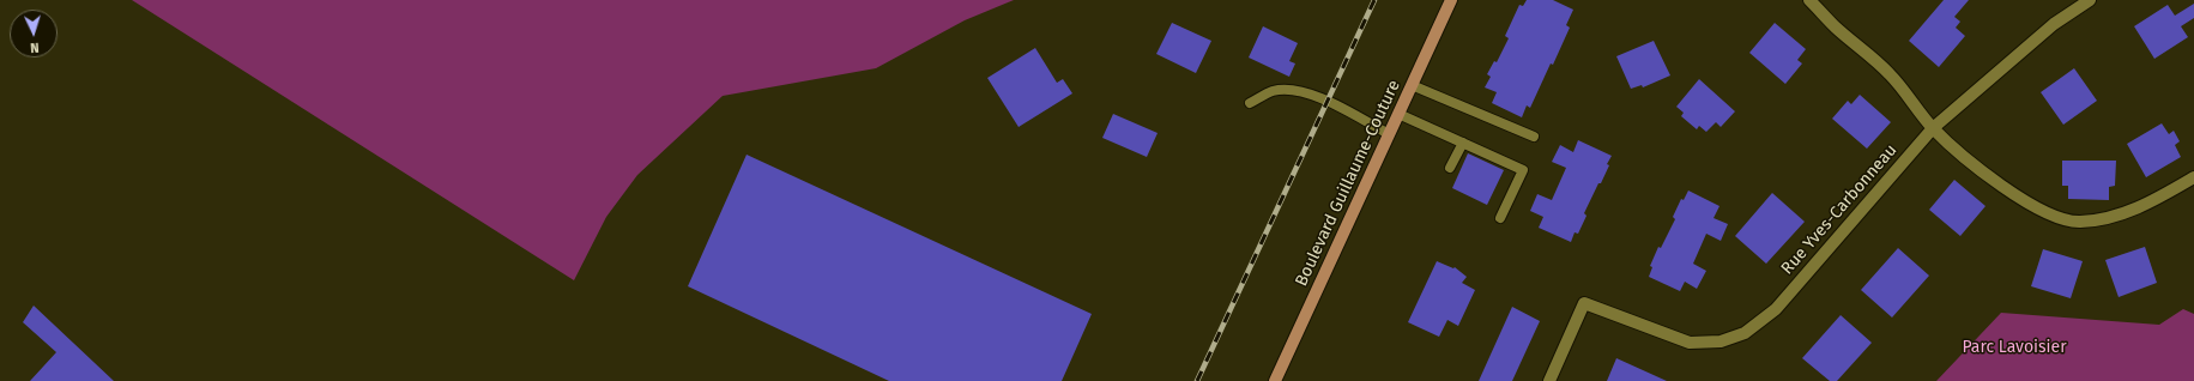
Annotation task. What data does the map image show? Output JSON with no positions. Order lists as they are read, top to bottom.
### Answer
{
  "streets": {
    "main road": ["Boulevard Guillaume-Couture"],
    "street": ["Rue Yves-Carbonneau"]
  },
  "parks": ["Parc Lavoisier"],
  "north": "bottom"
}
